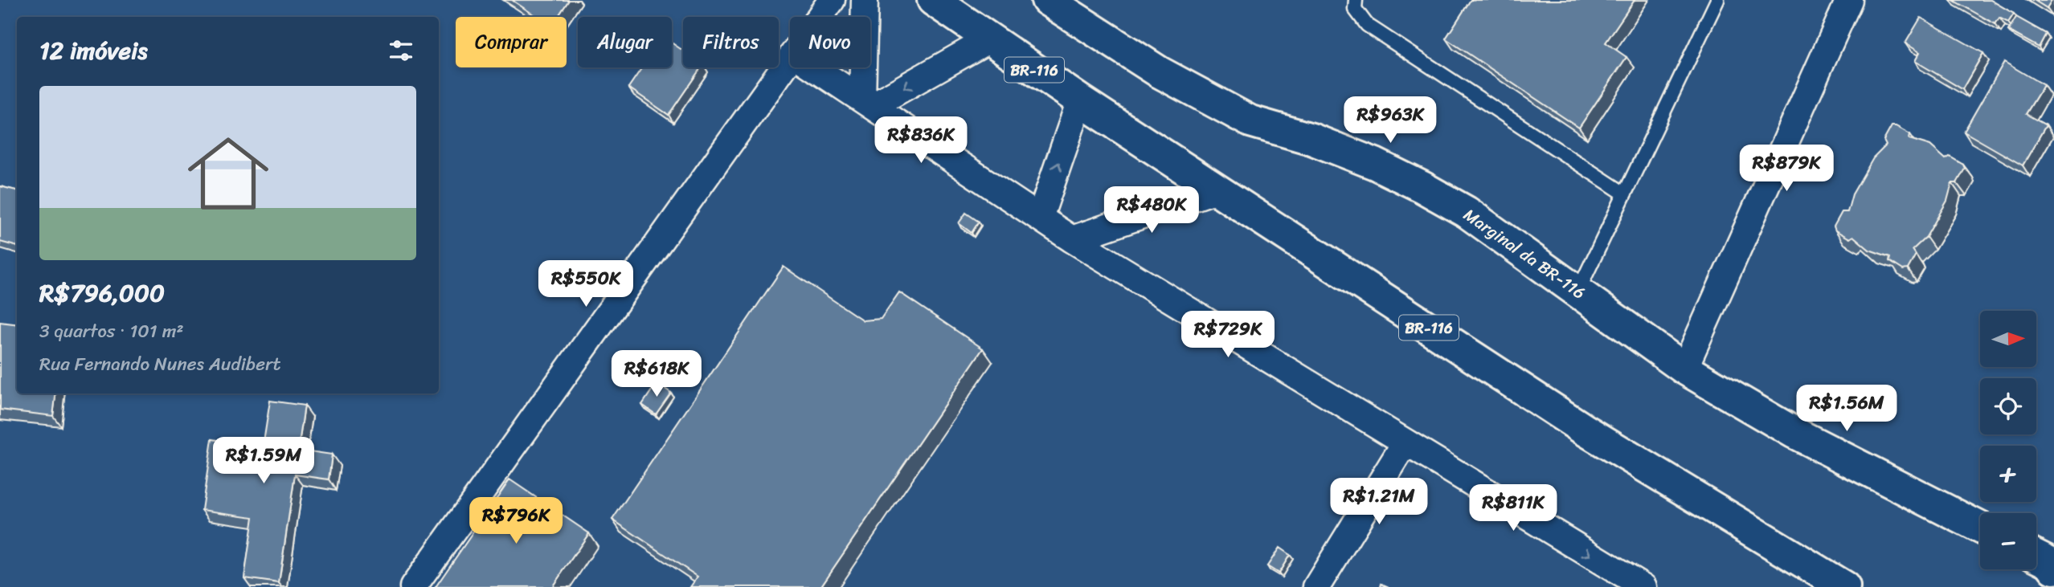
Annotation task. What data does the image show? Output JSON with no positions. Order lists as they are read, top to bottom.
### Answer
{
  "streets": {
    "main road": ["BR-116", "Marginal da BR-116"]
  },
  "north": "right",
  "page": {
    "chip": [
      "Comprar",
      "Alugar",
      "Filtros",
      "Novo"
    ],
    "heading": "12 imóveis",
    "list": [
      {
        "name": "R$796,000",
        "note": "3 quartos · 101 m² · Rua Fernando Nunes Audibert"
      }
    ],
    "price": [
      "R$963K",
      "R$836K",
      "R$879K",
      "R$480K",
      "R$550K",
      "R$729K",
      "R$618K",
      "R$1.56M",
      "R$1.59M",
      "R$1.21M",
      "R$811K",
      "R$796K"
    ],
    "map_buttons": ["+", "−"]
  }
}
